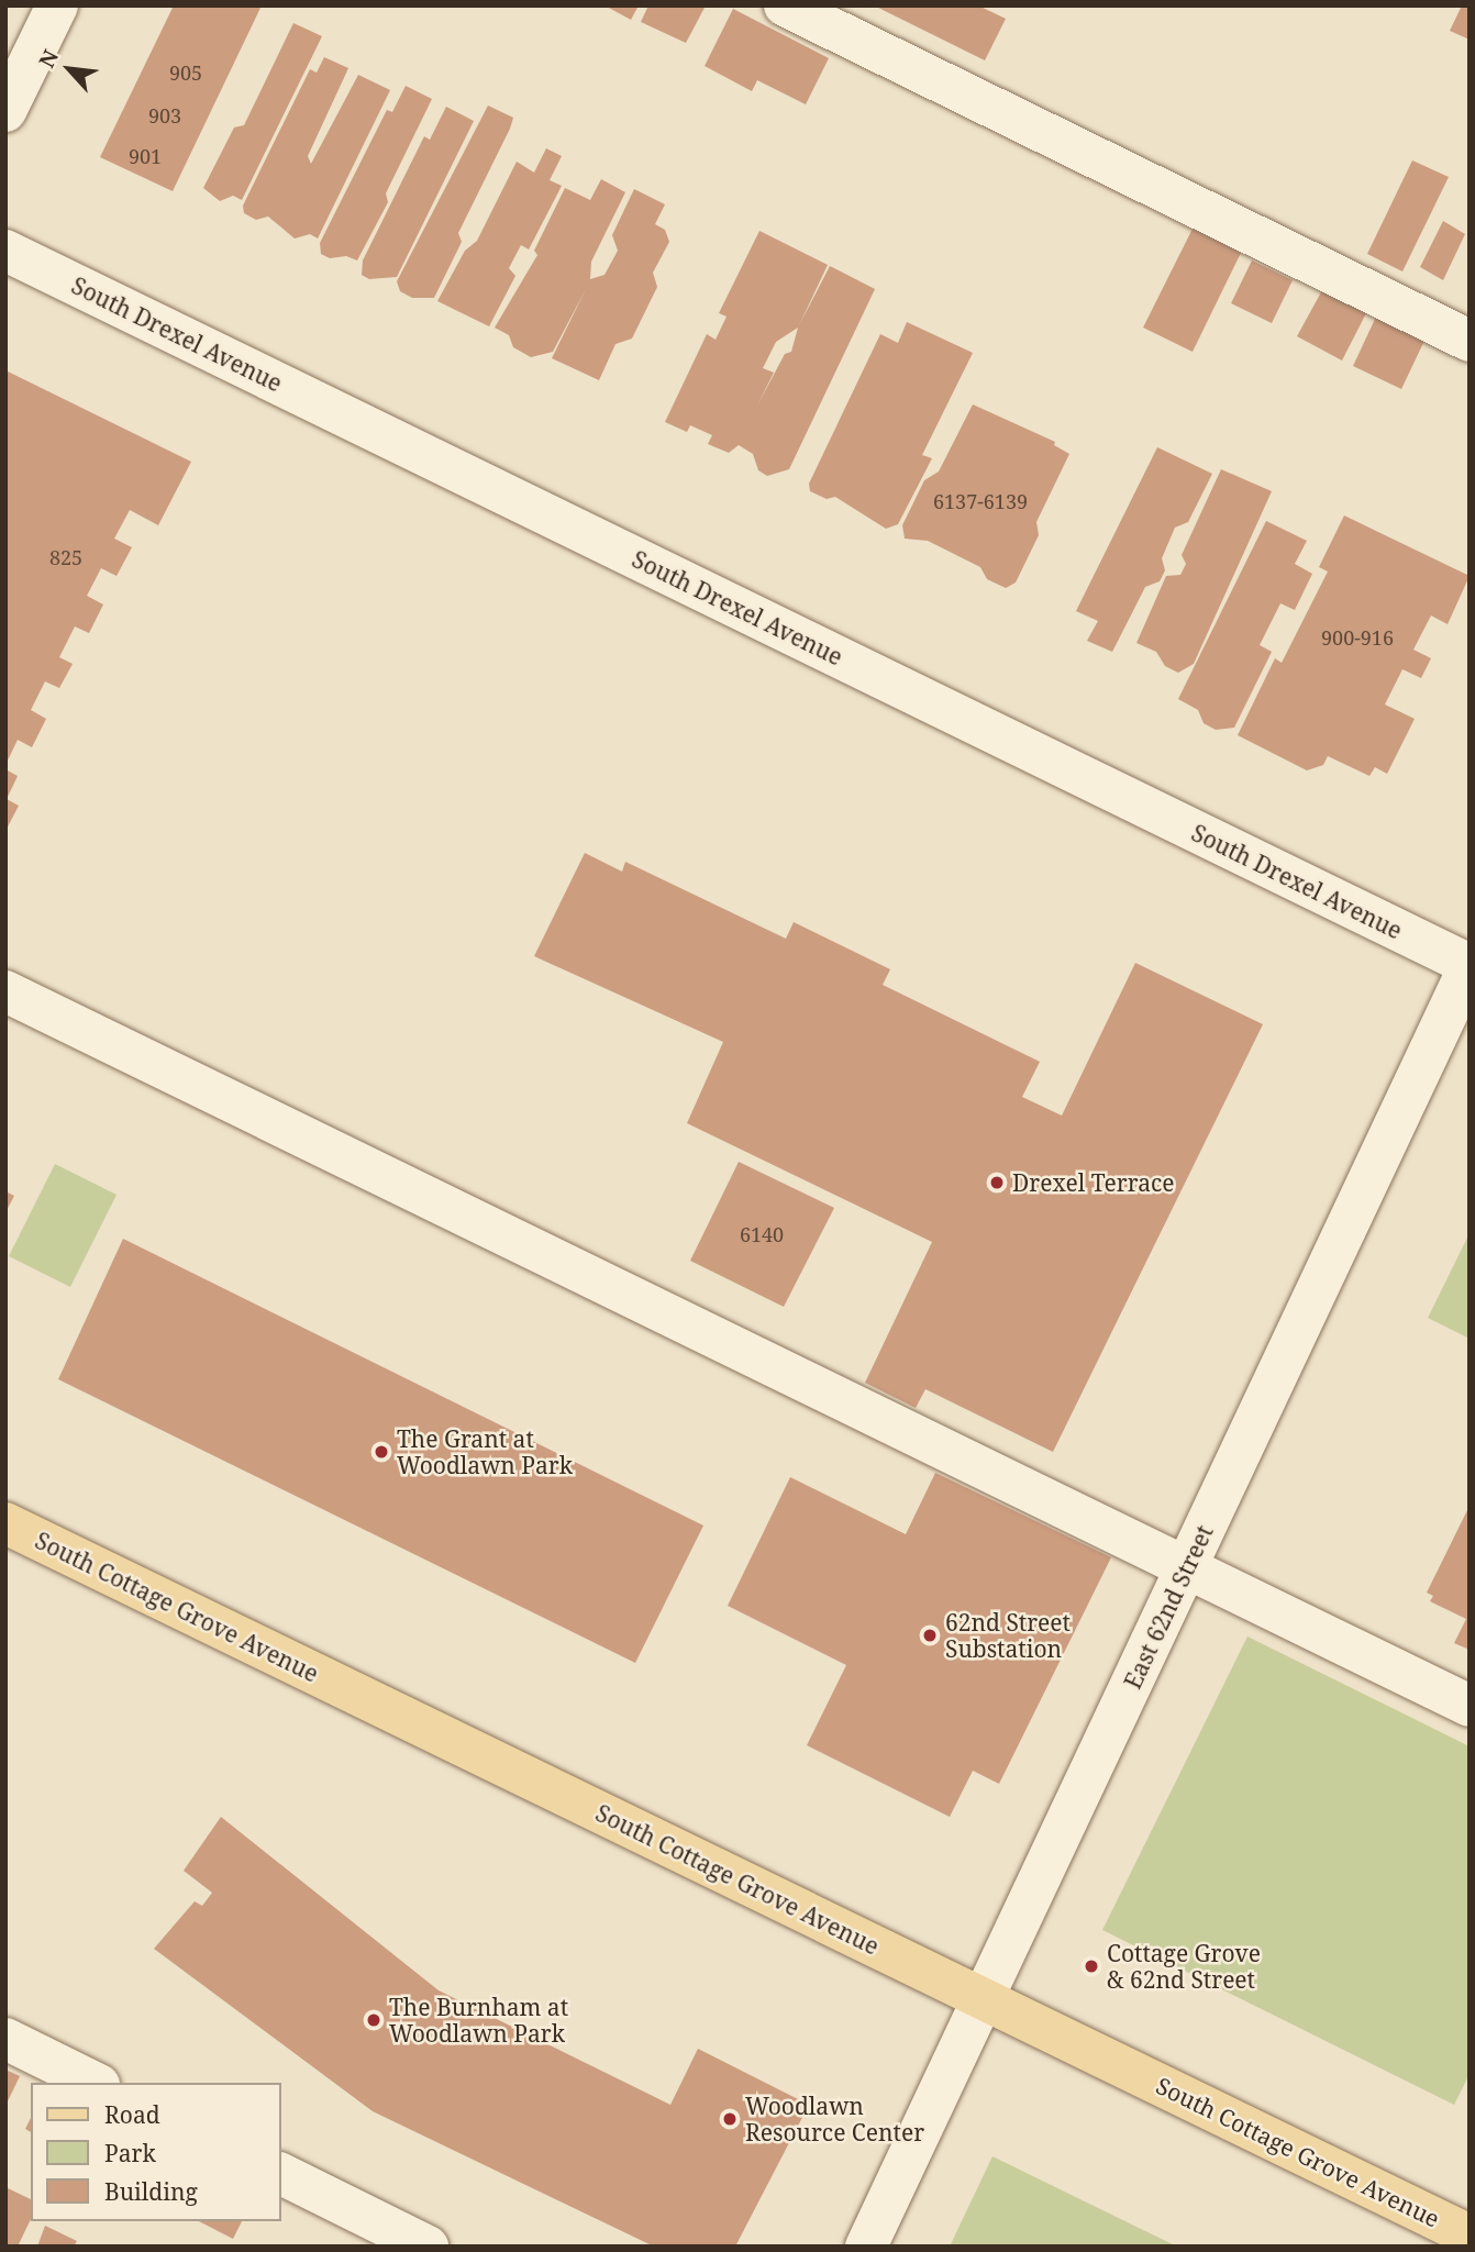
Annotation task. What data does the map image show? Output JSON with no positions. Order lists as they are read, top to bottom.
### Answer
{
  "streets": {
    "main road": ["South Cottage Grove Avenue"],
    "street": ["South Drexel Avenue", "East 62nd Street"]
  },
  "crossings": [
    ["South Drexel Avenue", "East 62nd Street"],
    ["South Cottage Grove Avenue", "East 62nd Street"]
  ],
  "places": [
    "Drexel Terrace",
    "The Grant at Woodlawn Park",
    "62nd Street Substation",
    "Cottage Grove & 62nd Street",
    "The Burnham at Woodlawn Park",
    "Woodlawn Resource Center"
  ],
  "house_numbers": [
    "905",
    "903",
    "901",
    "6137-6139",
    "825",
    "900-916",
    "6140"
  ],
  "legend": ["Road", "Park", "Building"],
  "north": "top left"
}
